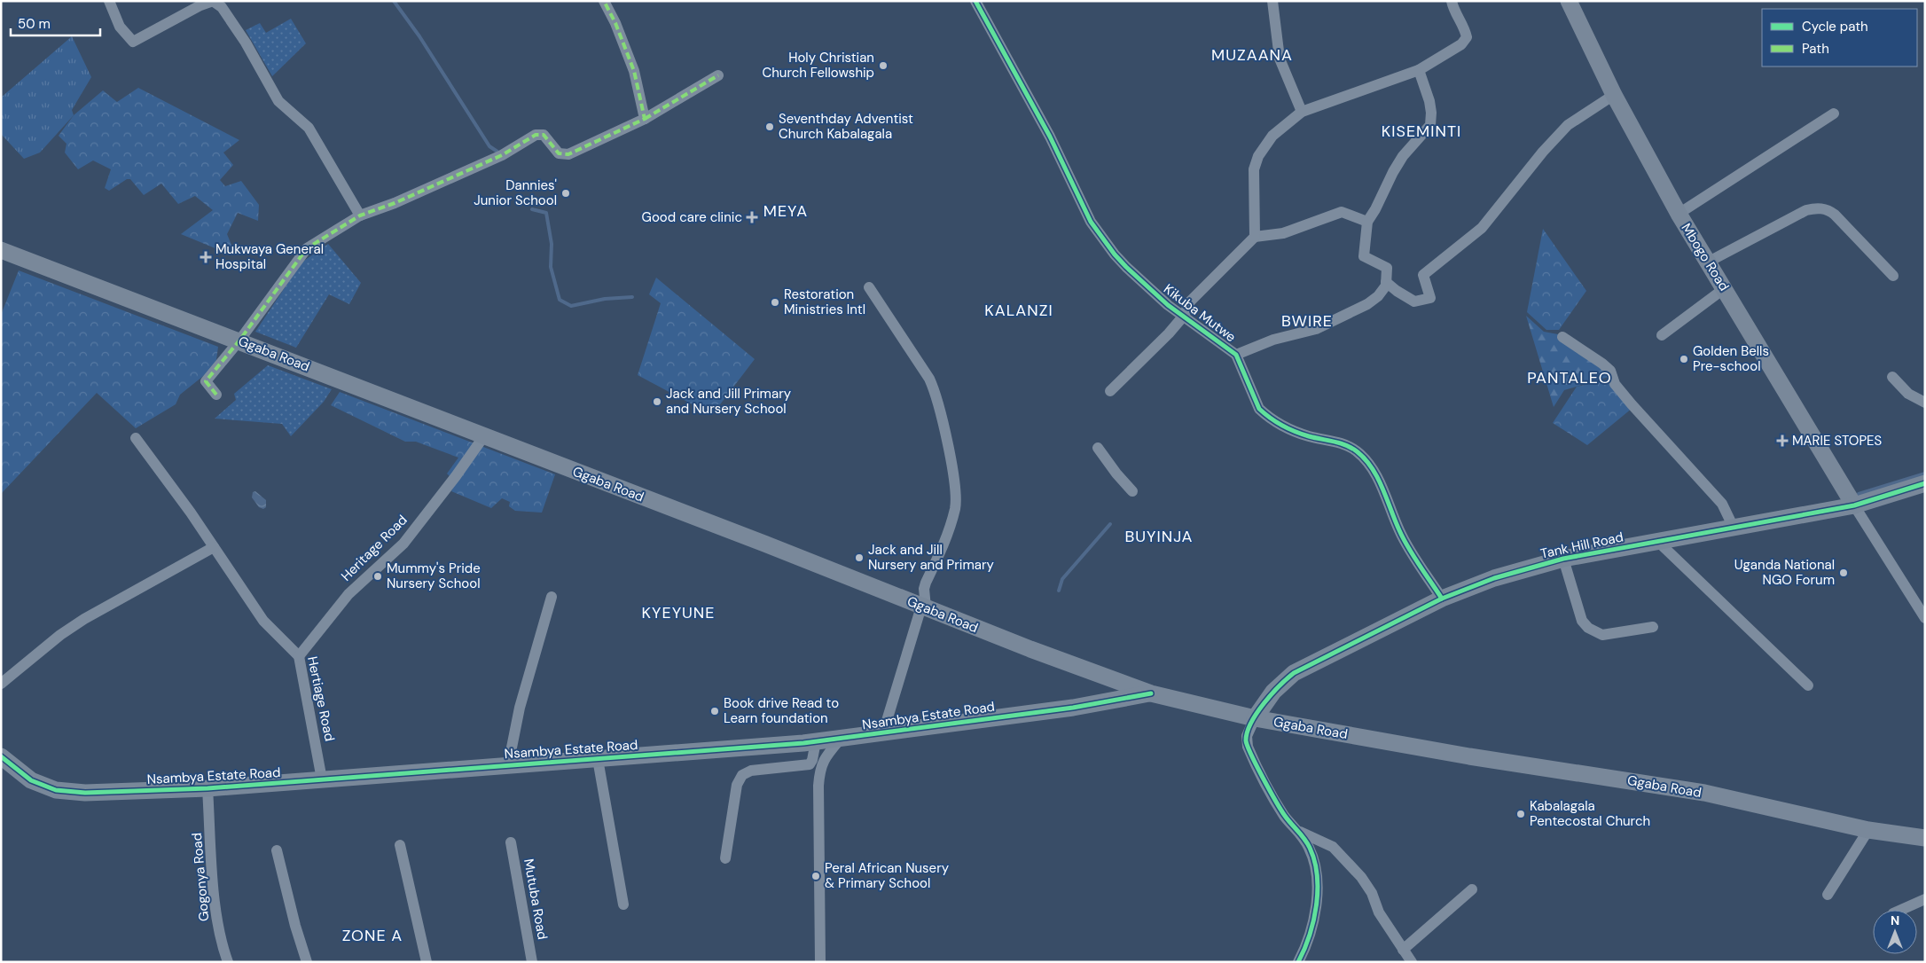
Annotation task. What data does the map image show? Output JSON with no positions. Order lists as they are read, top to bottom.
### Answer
{
  "streets": {
    "street": [
      "Mbogo Road",
      "Kikuba Mutwe",
      "Ggaba Road",
      "Tank Hill Road",
      "Heritage Road",
      "Hertiage Road",
      "Nsambya Estate Road",
      "Gogonya Road",
      "Mutuba Road"
    ]
  },
  "crossings": [
    ["Mbogo Road", "Tank Hill Road"],
    ["Kikuba Mutwe", "Tank Hill Road"],
    ["Ggaba Road", "Tank Hill Road"],
    ["Ggaba Road", "Heritage Road"],
    ["Ggaba Road", "Nsambya Estate Road"],
    ["Heritage Road", "Hertiage Road"],
    ["Hertiage Road", "Nsambya Estate Road"],
    ["Nsambya Estate Road", "Gogonya Road"]
  ],
  "districts": [
    "MUZAANA",
    "KISEMINTI",
    "MEYA",
    "KALANZI",
    "BWIRE",
    "PANTALEO",
    "BUYINJA",
    "KYEYUNE",
    "ZONE A"
  ],
  "places": {
    "other": [
      "Holy Christian Church Fellowship",
      "Seventhday Adventist Church Kabalagala",
      "Dannies' Junior School",
      "Restoration Ministries Intl",
      "Golden Bells Pre-school",
      "Jack and Jill Primary and Nursery School",
      "Jack and Jill Nursery and Primary",
      "Uganda National NGO Forum",
      "Mummy's Pride Nursery School",
      "Book drive Read to Learn foundation",
      "Kabalagala Pentecostal Church",
      "Peral African Nusery & Primary School"
    ],
    "health": ["Good care clinic", "Mukwaya General Hospital", "MARIE STOPES"]
  },
  "legend": ["Cycle path", "Path"],
  "scale_bar": "50 m",
  "north": "top"
}
